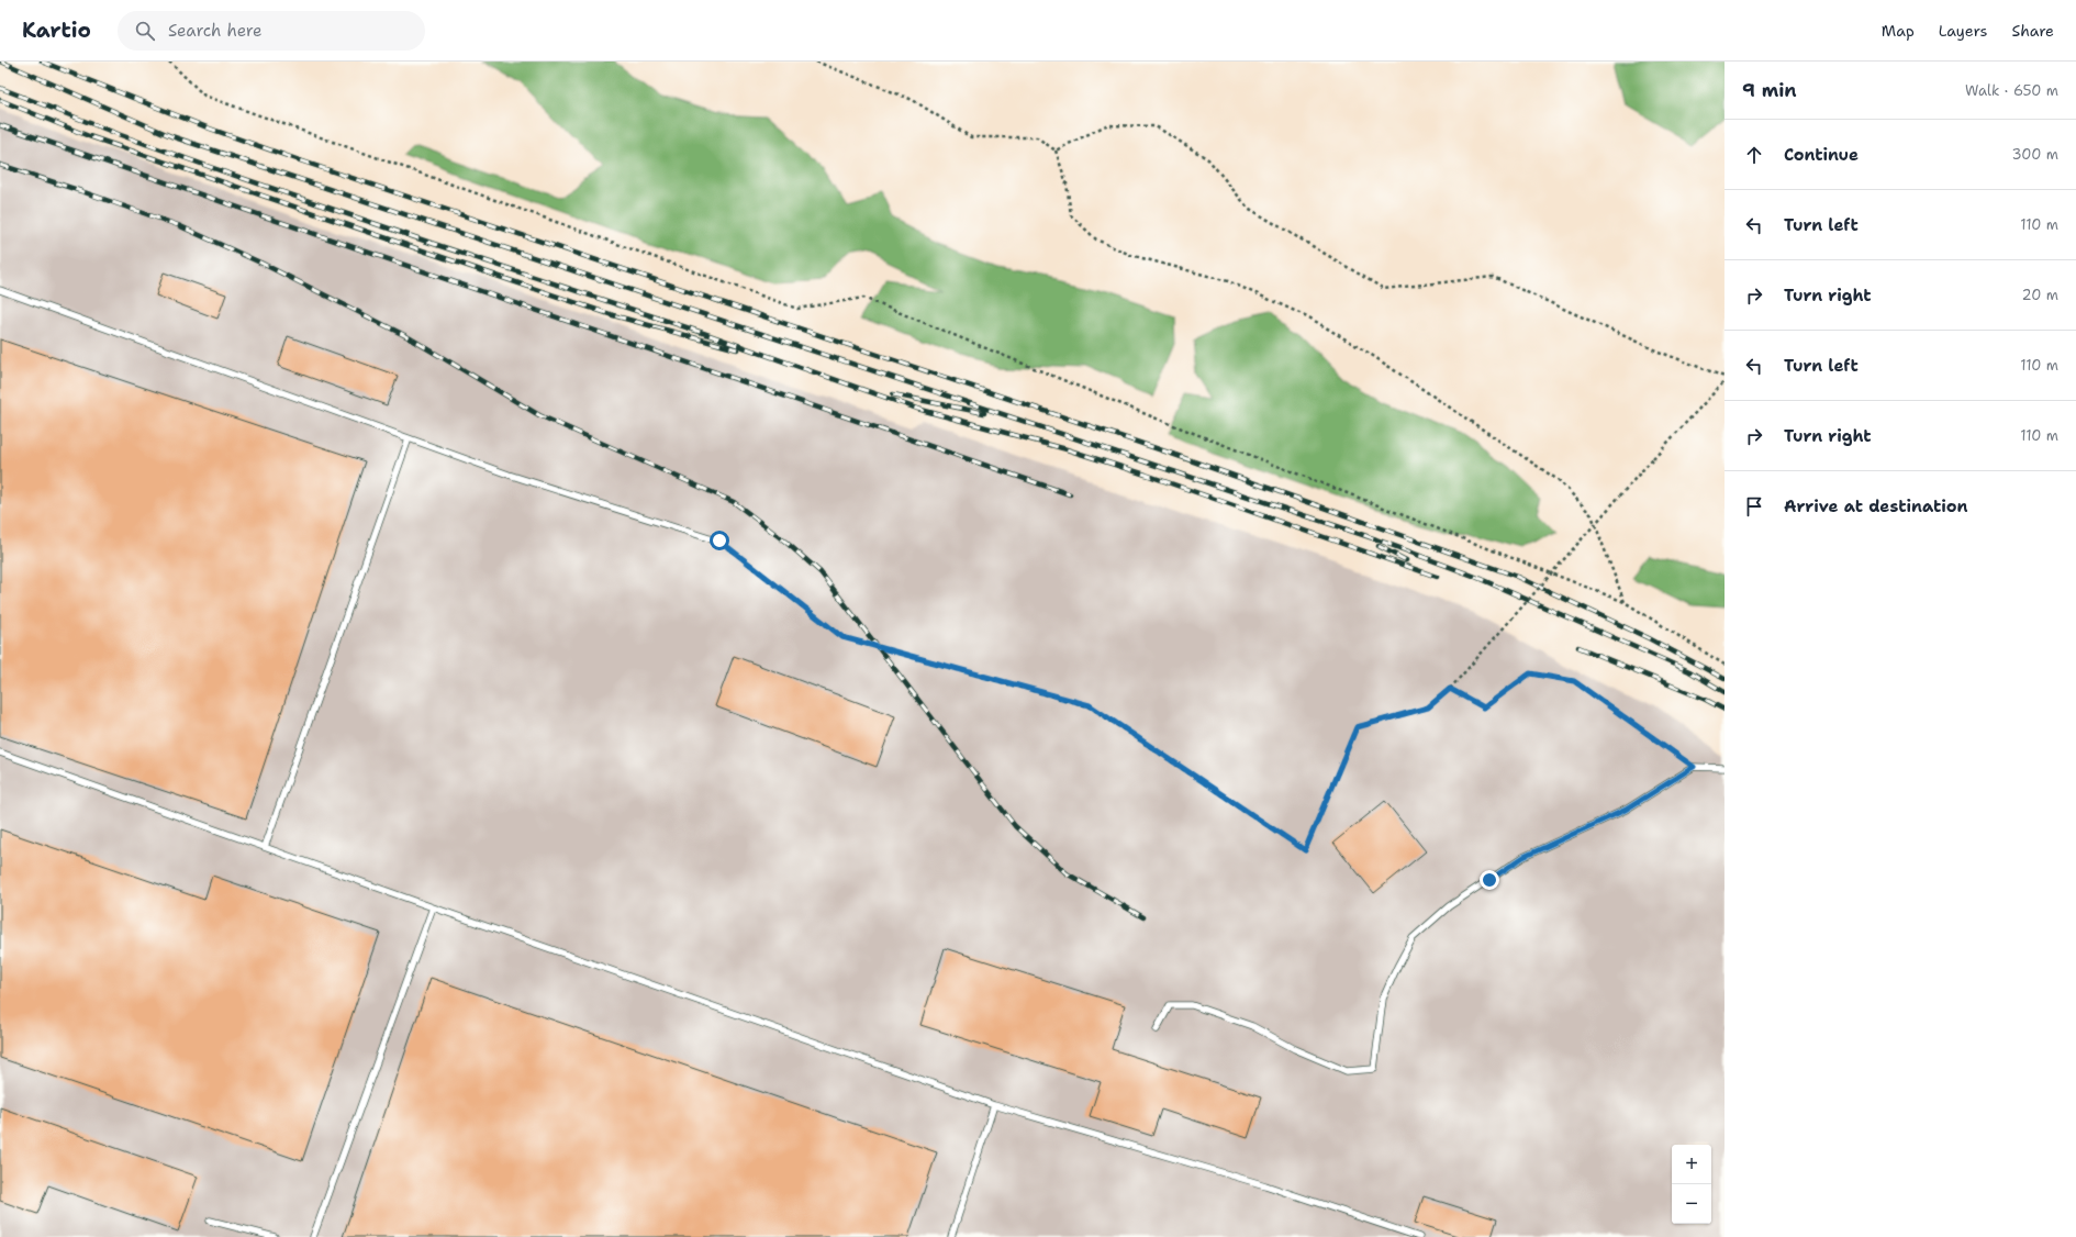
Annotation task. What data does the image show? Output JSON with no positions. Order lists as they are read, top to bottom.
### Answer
{
  "page": {
    "header": "Kartio",
    "search": "Search here",
    "nav": ["Map", "Layers", "Share"],
    "heading": ["9 min", "Walk · 650 m"],
    "list": [
      ["Continue", "300 m"],
      ["Turn left", "110 m"],
      ["Turn right", "20 m"],
      ["Turn left", "110 m"],
      ["Turn right", "110 m"],
      "Arrive at destination"
    ],
    "map_buttons": ["+", "−"]
  }
}
